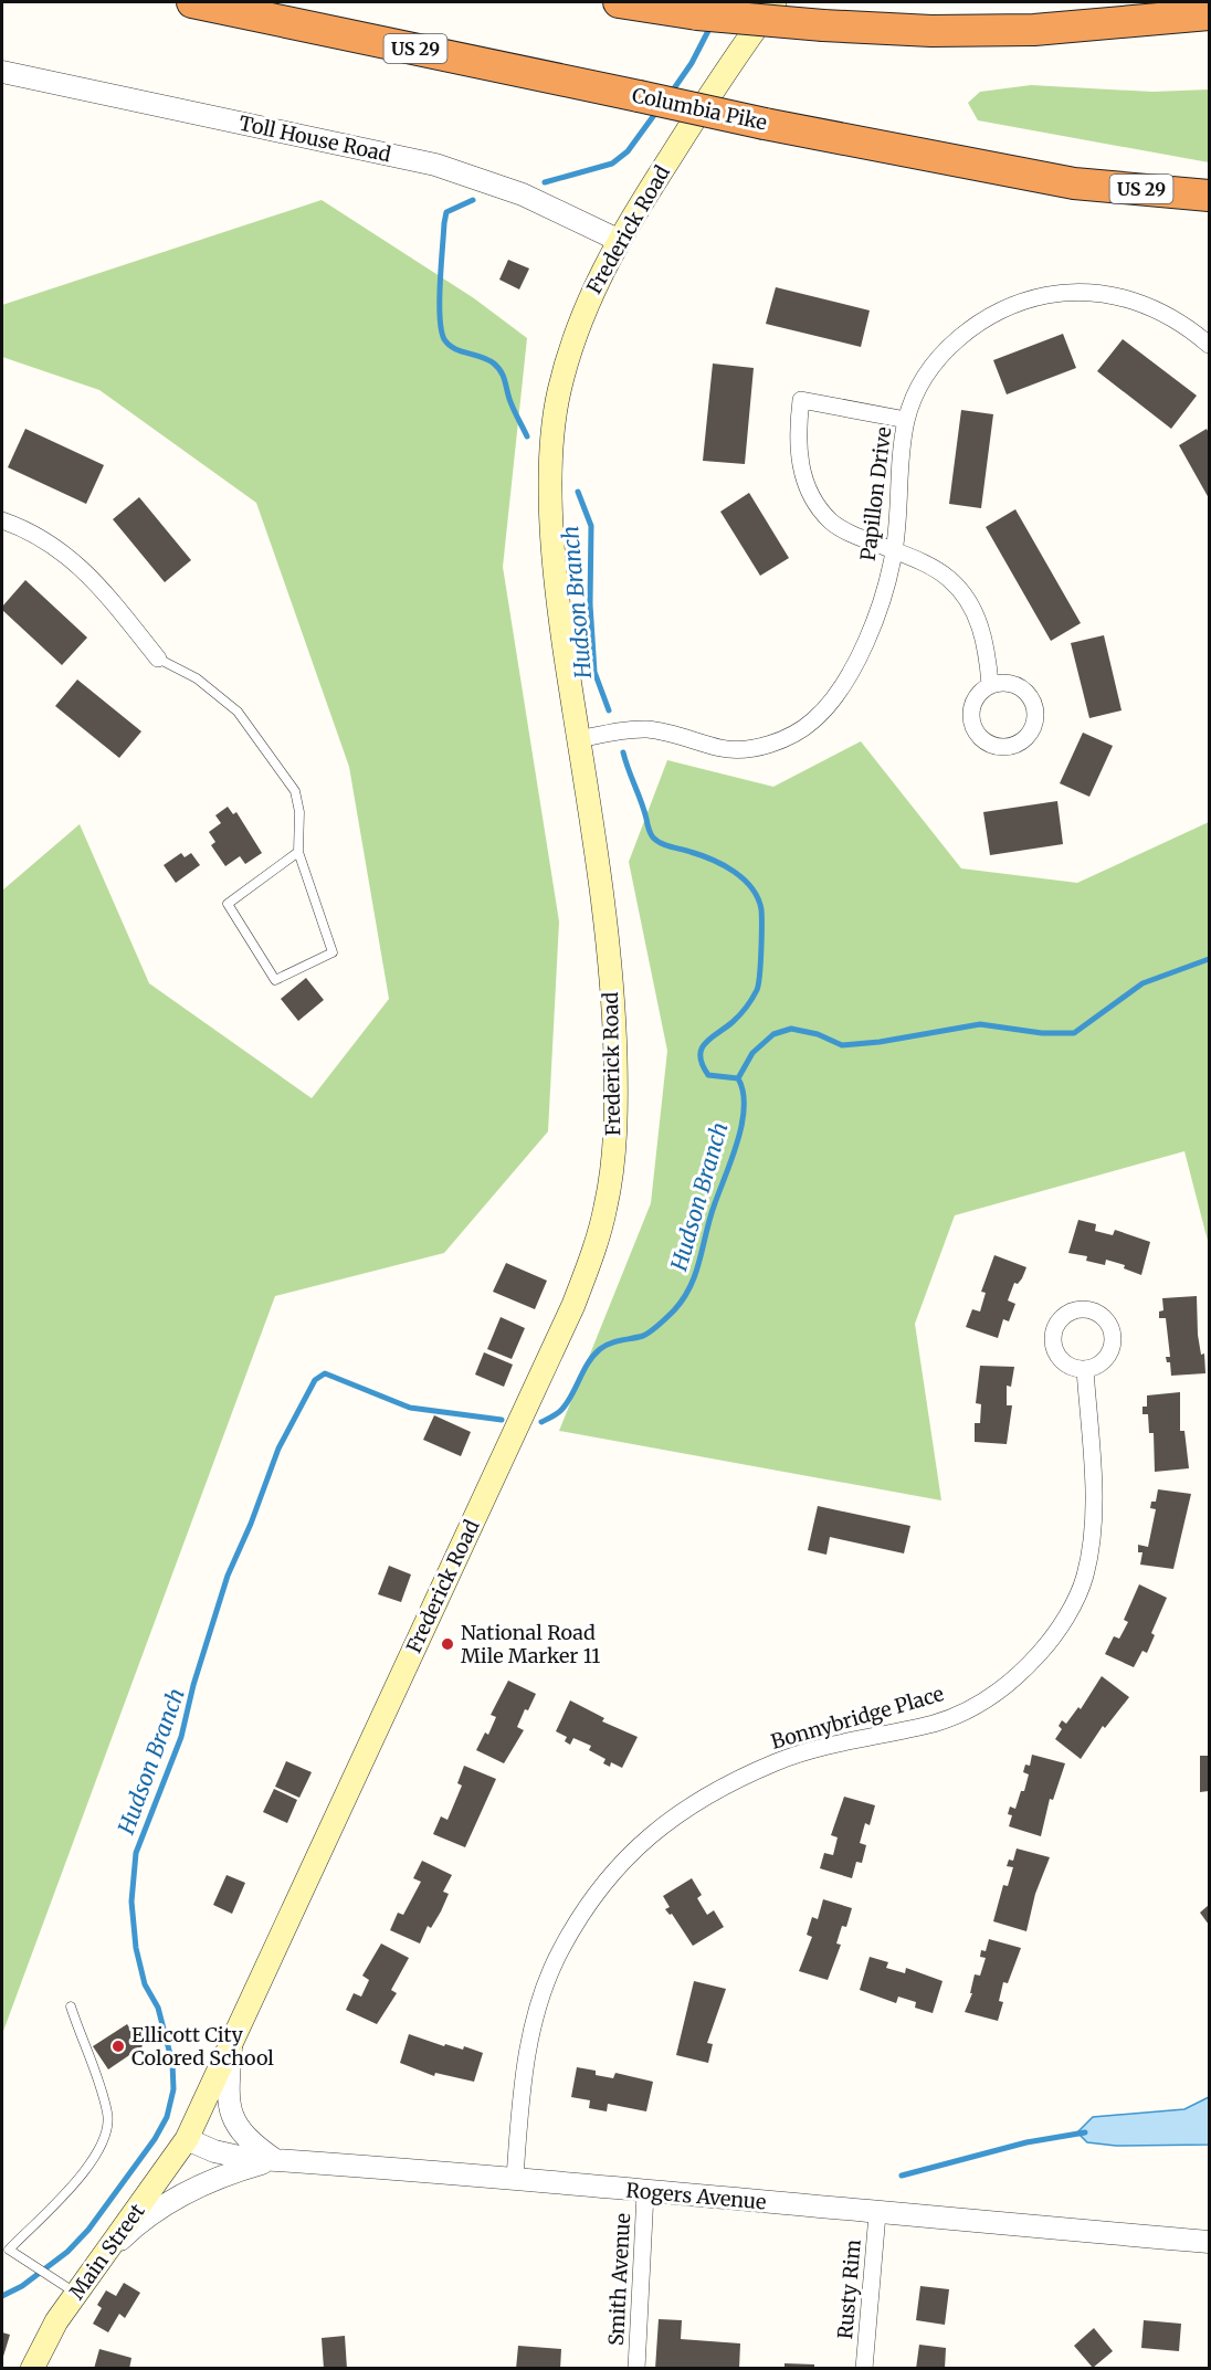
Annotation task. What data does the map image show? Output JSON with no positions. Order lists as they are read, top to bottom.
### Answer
{
  "streets": {
    "highway": ["US 29", "Columbia Pike"],
    "main road": ["Frederick Road", "Main Street"],
    "street": [
      "Toll House Road",
      "Papillon Drive",
      "Bonnybridge Place",
      "Rogers Avenue",
      "Smith Avenue",
      "Rusty Rim"
    ]
  },
  "crossings": [
    ["Toll House Road", "Frederick Road"],
    ["Frederick Road", "Papillon Drive"],
    ["Frederick Road", "Rogers Avenue"],
    ["Frederick Road", "Main Street"],
    ["Bonnybridge Place", "Rogers Avenue"],
    ["Rogers Avenue", "Main Street"],
    ["Rogers Avenue", "Smith Avenue"],
    ["Rogers Avenue", "Rusty Rim"]
  ],
  "water": ["Hudson Branch"],
  "places": ["National Road Mile Marker 11", "Ellicott City Colored School"]
}
